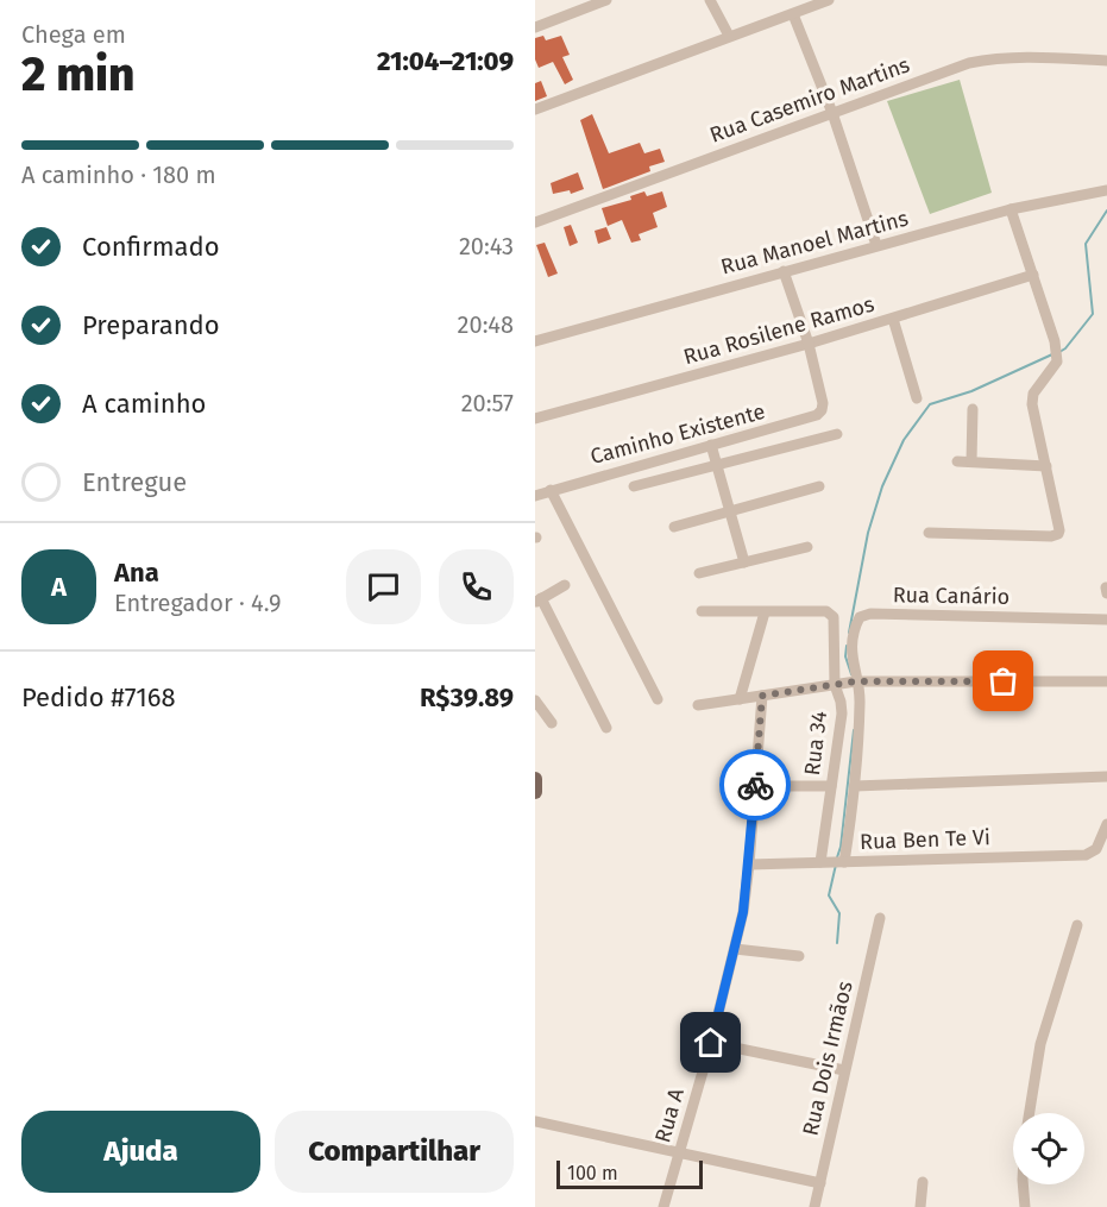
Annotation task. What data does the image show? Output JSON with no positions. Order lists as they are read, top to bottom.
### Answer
{
  "streets": {
    "street": [
      "Rua Casemiro Martins",
      "Rua Manoel Martins",
      "Rua Rosilene Ramos",
      "Caminho Existente",
      "Rua Canário",
      "Rua 34",
      "Rua Ben Te Vi",
      "Rua Dois Irmãos",
      "Rua A"
    ]
  },
  "crossings": [
    ["Rua Rosilene Ramos", "Caminho Existente"],
    ["Rua Canário", "Rua 34"],
    ["Rua 34", "Rua Ben Te Vi"],
    ["Rua Ben Te Vi", "Rua A"]
  ],
  "scale_bar": "100 m",
  "page": {
    "heading": ["2 min", "Chega em", "21:04–21:09"],
    "panel": [
      "Ana",
      "Entregador · 4.9",
      "Pedido #7168",
      "R$39.89"
    ],
    "bar": "A caminho · 180 m",
    "list": [
      ["Confirmado", "20:43"],
      ["Preparando", "20:48"],
      ["A caminho", "20:57"],
      "Entregue"
    ],
    "round": "A",
    "buttons": ["Ajuda", "Compartilhar"],
    "scale": "100 m"
  }
}
